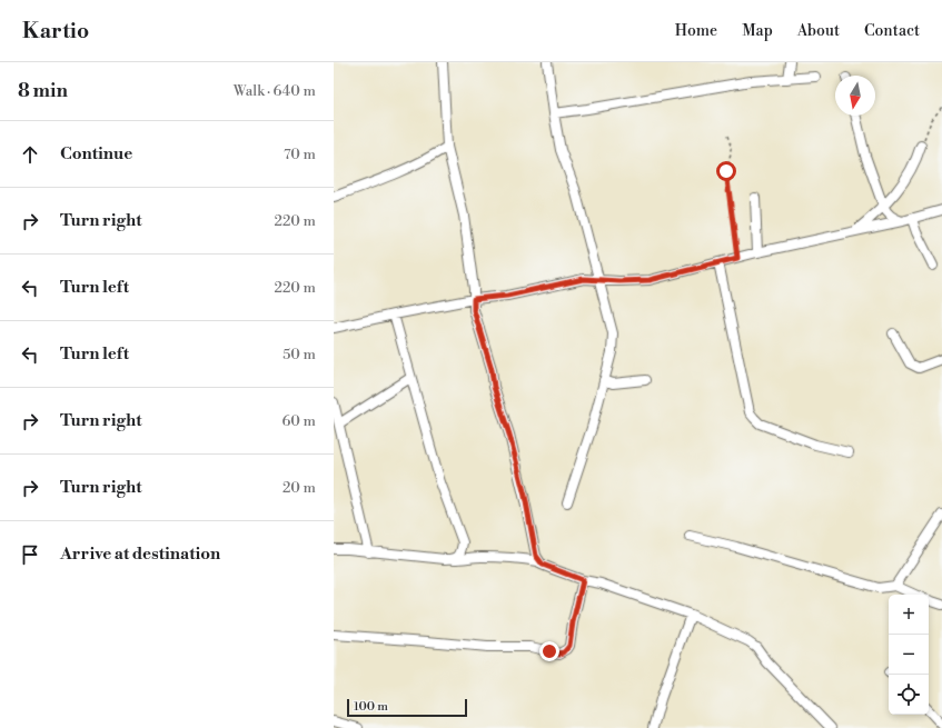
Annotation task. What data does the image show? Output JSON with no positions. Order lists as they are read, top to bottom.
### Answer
{
  "scale_bar": "100 m",
  "north": "bottom",
  "page": {
    "header": "Kartio",
    "nav": [
      "Home",
      "Map",
      "About",
      "Contact"
    ],
    "heading": ["8 min", "Walk · 640 m"],
    "list": [
      ["Continue", "70 m"],
      ["Turn right", "220 m"],
      ["Turn left", "220 m"],
      ["Turn left", "50 m"],
      ["Turn right", "60 m"],
      ["Turn right", "20 m"],
      "Arrive at destination"
    ],
    "map_buttons": ["+", "−"],
    "scale": "100 m"
  }
}
